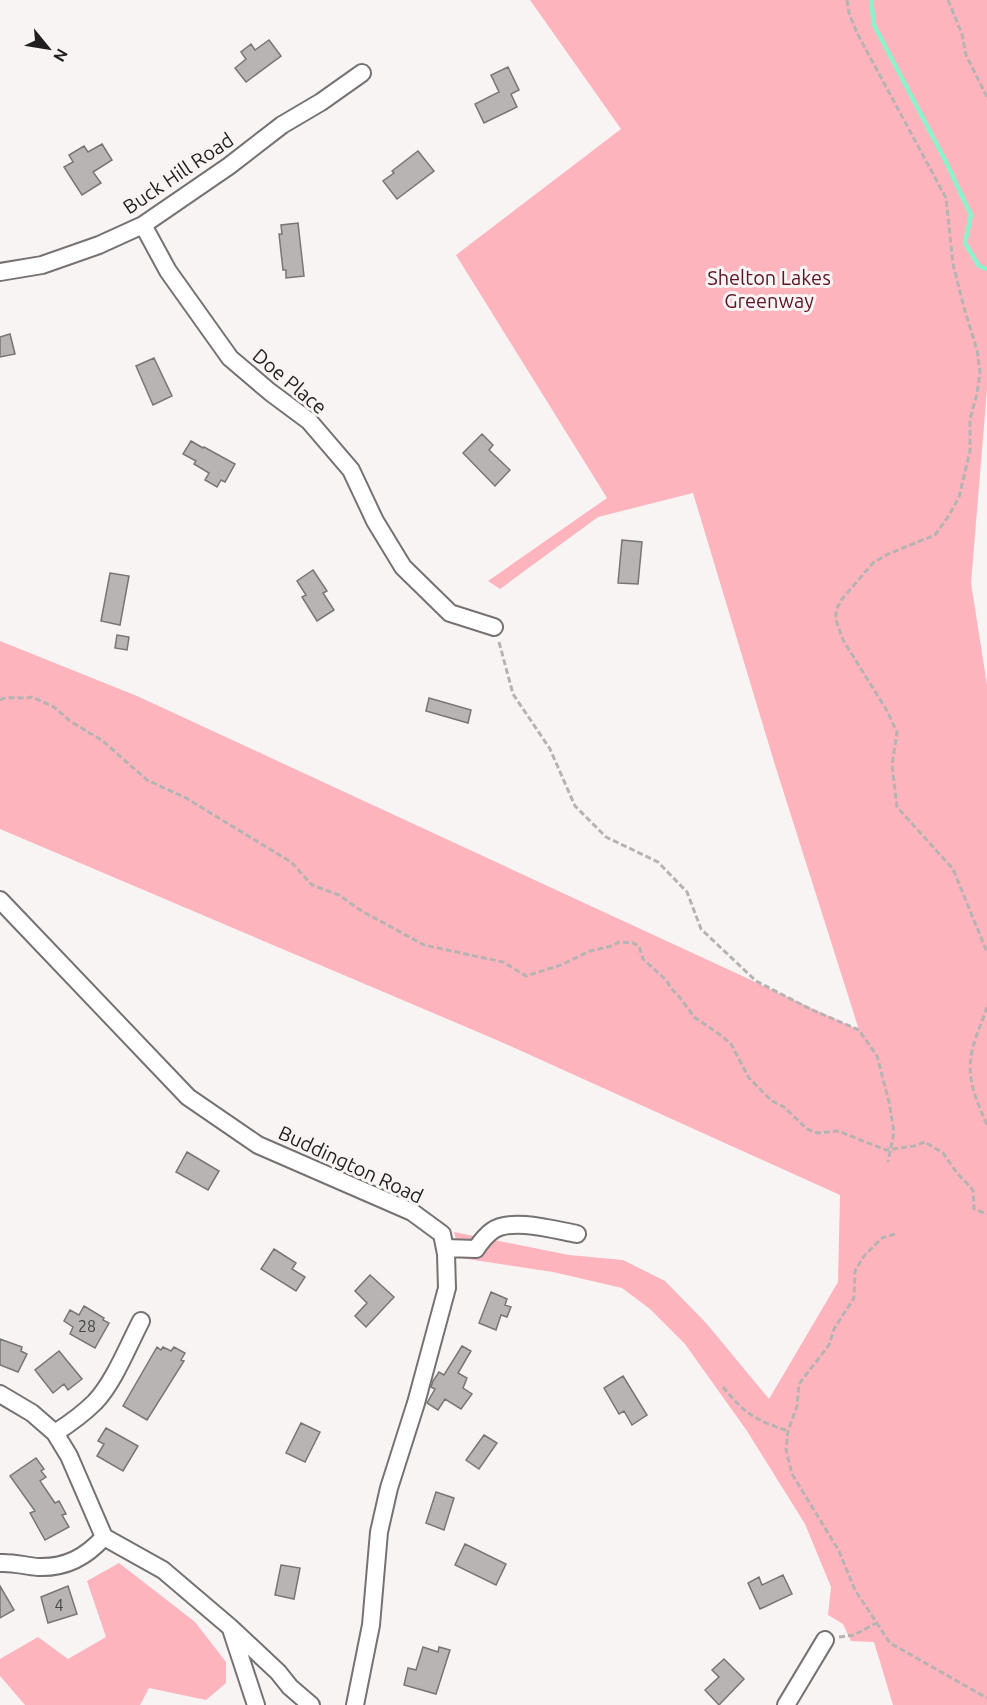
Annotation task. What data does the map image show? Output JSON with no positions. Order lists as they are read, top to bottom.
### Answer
{
  "streets": {
    "street": ["Buck Hill Road", "Doe Place", "Buddington Road"]
  },
  "crossings": [
    ["Buck Hill Road", "Doe Place"]
  ],
  "parks": ["Shelton Lakes Greenway"],
  "house_numbers": ["28", "4"],
  "north": "bottom right"
}
